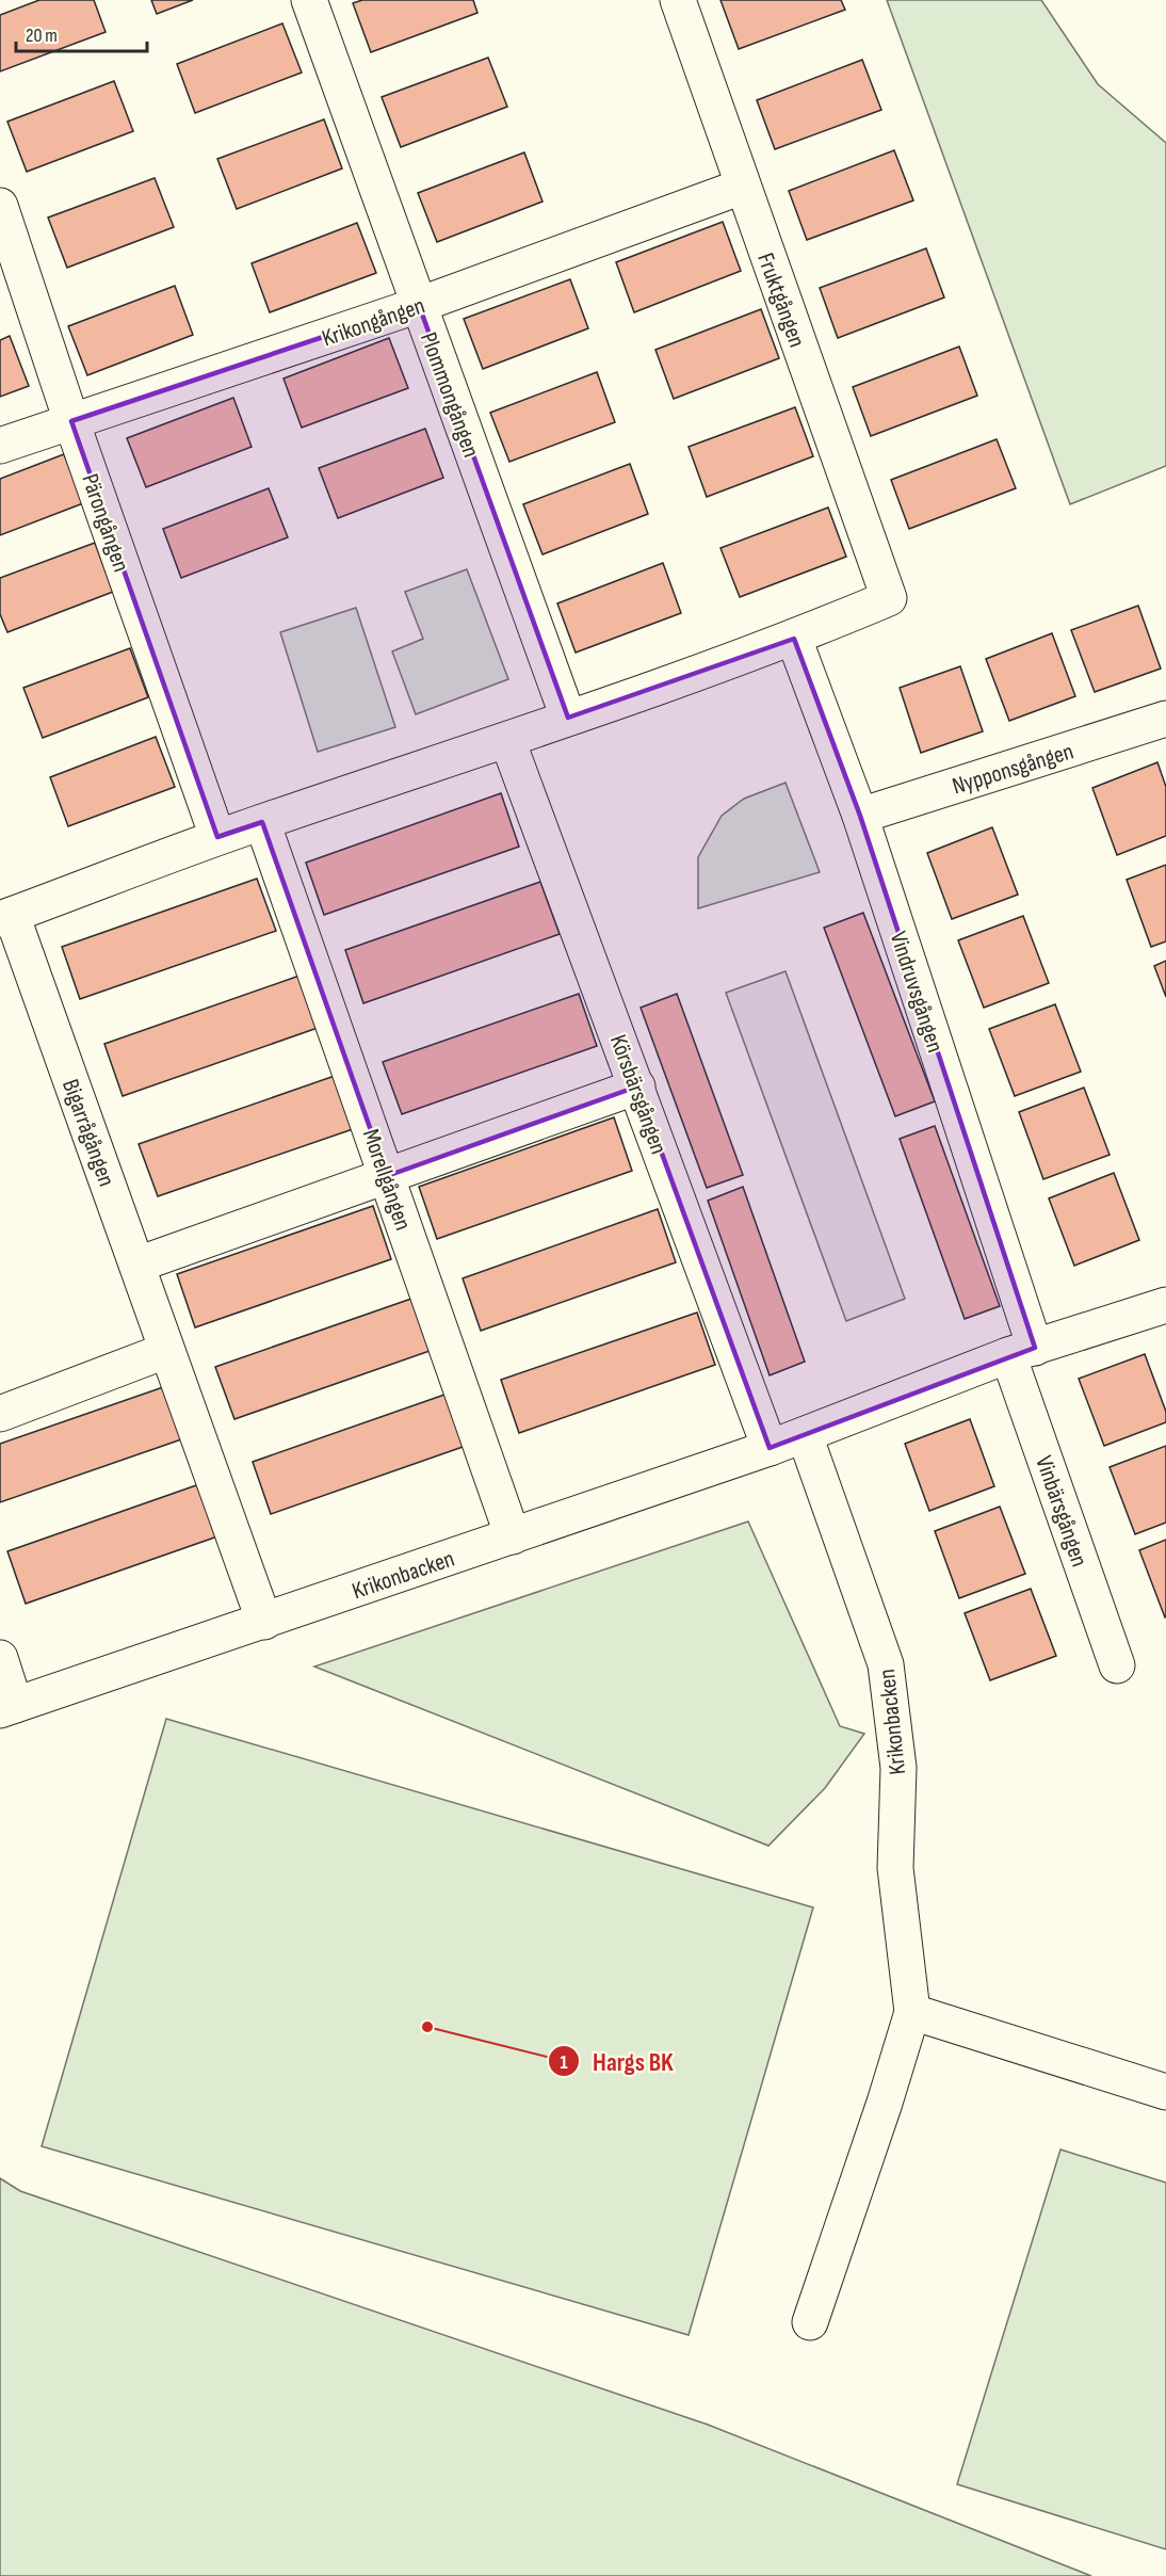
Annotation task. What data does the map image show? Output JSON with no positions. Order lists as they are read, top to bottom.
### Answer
{
  "streets": {
    "street": [
      "Fruktgången",
      "Krikongången",
      "Plommongången",
      "Pärongången",
      "Nypponsgången",
      "Vindruvsgången",
      "Körsbärsgången",
      "Bigarrågången",
      "Morellgången",
      "Vinbärsgången",
      "Krikonbacken"
    ]
  },
  "crossings": [
    ["Fruktgången", "Krikongången"],
    ["Fruktgången", "Vindruvsgången"],
    ["Krikongången", "Plommongången"],
    ["Krikongången", "Pärongången"],
    ["Nypponsgången", "Vindruvsgången"],
    ["Vindruvsgången", "Vinbärsgången"],
    ["Vindruvsgången", "Krikonbacken"],
    ["Körsbärsgången", "Krikonbacken"],
    ["Bigarrågången", "Krikonbacken"],
    ["Morellgången", "Krikonbacken"],
    ["Vinbärsgången", "Krikonbacken"]
  ],
  "places": ["Hargs BK"],
  "scale_bar": "20 m"
}
